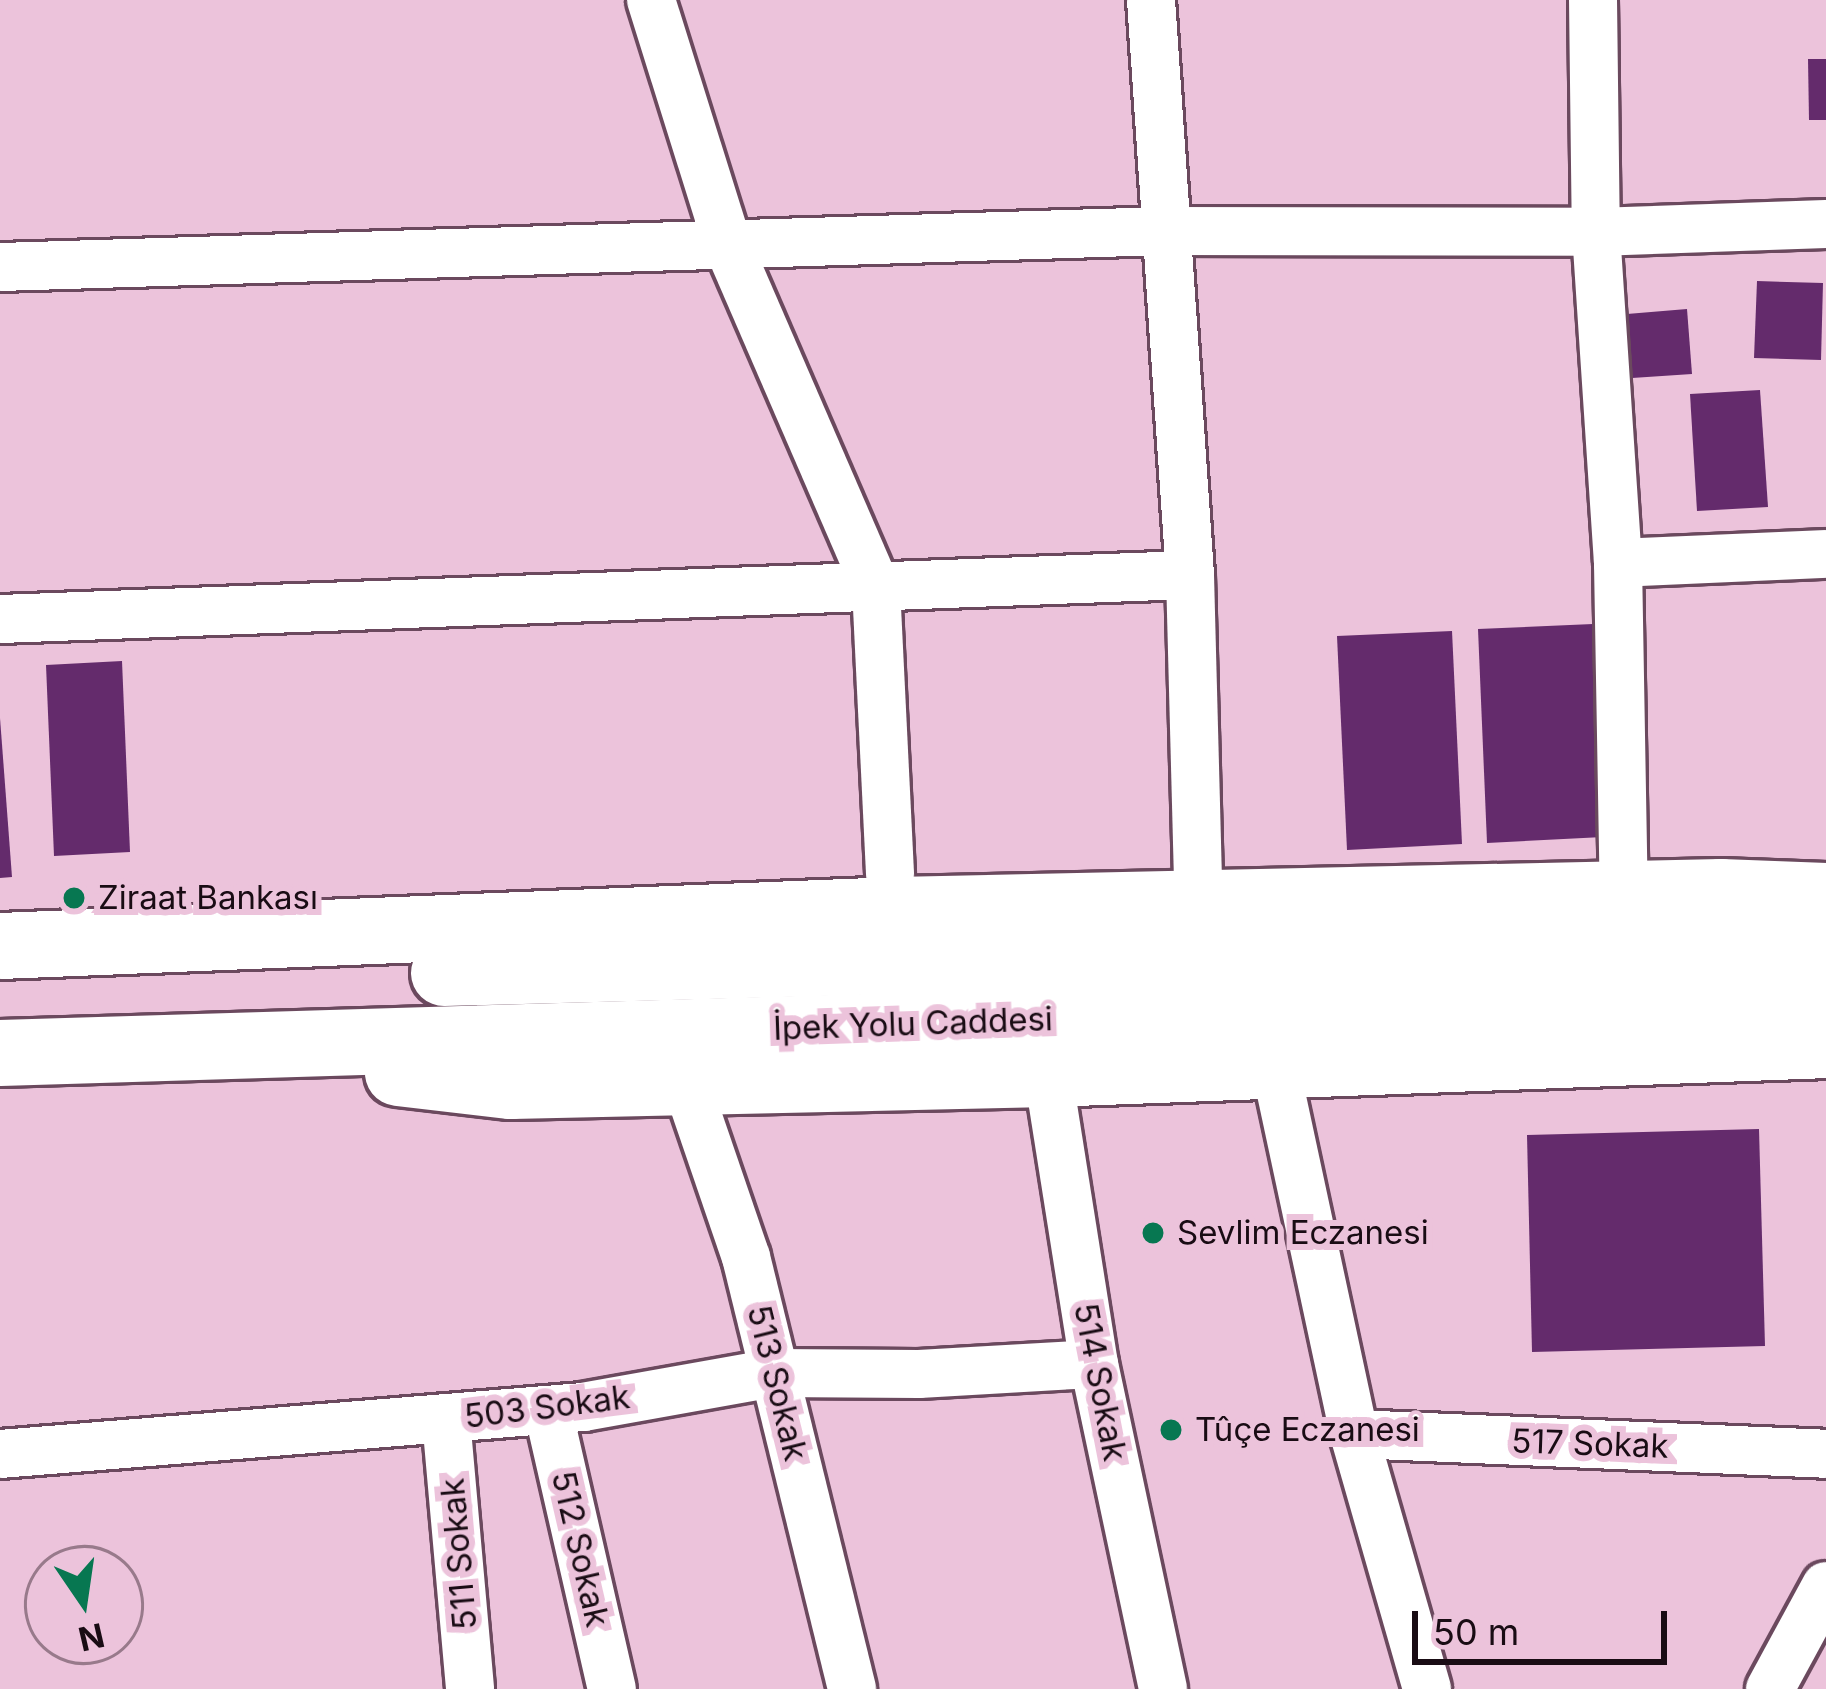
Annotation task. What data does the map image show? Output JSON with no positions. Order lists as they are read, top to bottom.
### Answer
{
  "streets": {
    "highway": ["İpek Yolu Caddesi"],
    "street": [
      "514 Sokak",
      "513 Sokak",
      "503 Sokak",
      "517 Sokak",
      "512 Sokak",
      "511 Sokak"
    ]
  },
  "crossings": [
    ["514 Sokak", "503 Sokak"],
    ["513 Sokak", "503 Sokak"],
    ["503 Sokak", "512 Sokak"],
    ["503 Sokak", "511 Sokak"]
  ],
  "places": ["Ziraat Bankası", "Sevlim Eczanesi", "Tûçe Eczanesi"],
  "scale_bar": "50 m",
  "north": "bottom"
}
